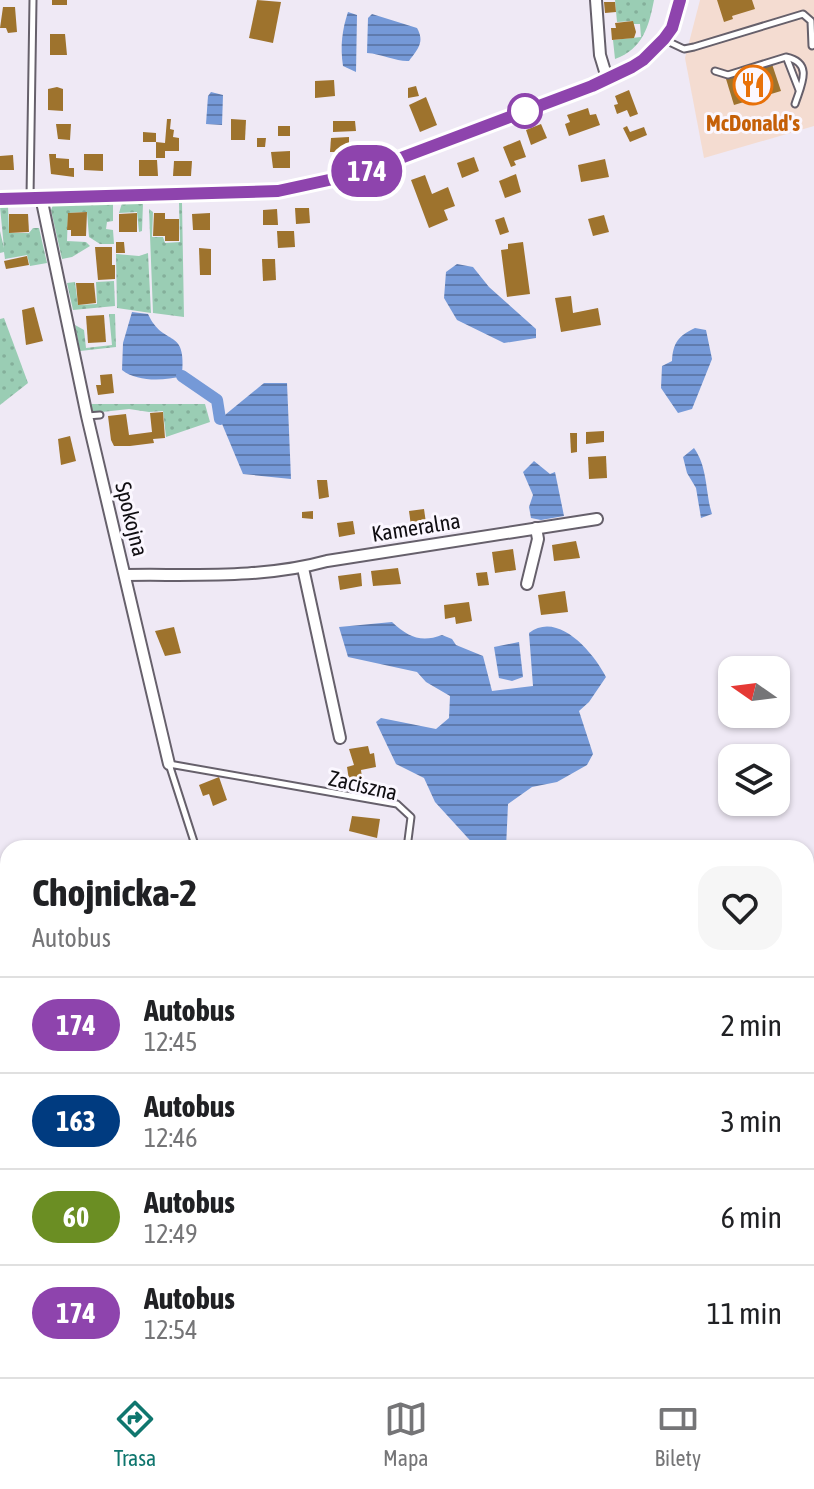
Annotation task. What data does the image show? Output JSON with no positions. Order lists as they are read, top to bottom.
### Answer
{
  "streets": {
    "street": ["Spokojna", "Kameralna"],
    "lane": ["Zaciszna"]
  },
  "crossings": [
    ["Spokojna", "Kameralna"],
    ["Spokojna", "Zaciszna"]
  ],
  "places": {
    "restaurant": ["McDonald's"]
  },
  "lines": ["bus line 174"],
  "north": "left",
  "page": {
    "on_map": "174",
    "heading": ["Chojnicka-2", "Autobus"],
    "list": [
      {
        "mark": "174",
        "name": "Autobus",
        "note": "12:45",
        "value": "2 min"
      },
      {
        "mark": "163",
        "name": "Autobus",
        "note": "12:46",
        "value": "3 min"
      },
      {
        "mark": "60",
        "name": "Autobus",
        "note": "12:49",
        "value": "6 min"
      },
      {
        "mark": "174",
        "name": "Autobus",
        "note": "12:54",
        "value": "11 min"
      }
    ],
    "tabs": ["Trasa", "Mapa", "Bilety"]
  }
}
